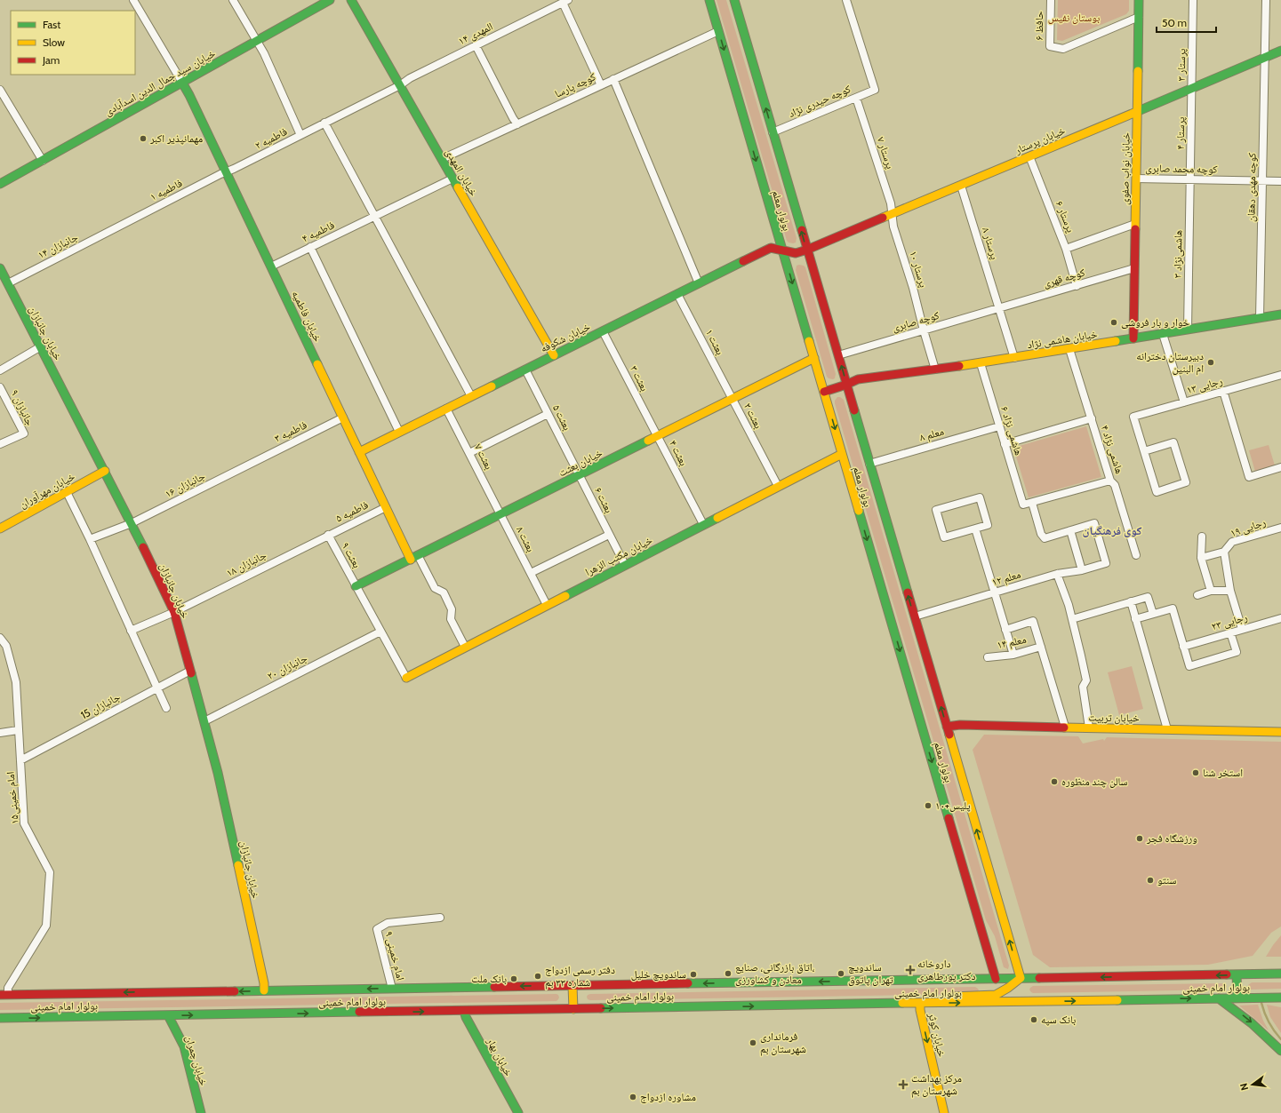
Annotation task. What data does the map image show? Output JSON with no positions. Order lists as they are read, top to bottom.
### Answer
{
  "streets": {
    "main road": [
      "خیابان سید جمال الدین اسدآبادی",
      "خیابان پرستار",
      "خیابان نواب صفوی",
      "خیابان المهدی",
      "بولوار معلم",
      "خیابان فاطمیه",
      "خیابان جانبازان",
      "خیابان شکوفه",
      "خیابان هاشمی نژاد",
      "خیابان بعثت",
      "خیابان مهرآوران",
      "خیابان مکتب الزهرا",
      "خیابان تربیت",
      "بولوار امام خمینی",
      "خیابان کوثر",
      "خیابان بهار",
      "خیابان چمران"
    ],
    "street": [
      "حافظ ۶",
      "المهدی ۱۴",
      "پرستار ۳",
      "کوچه پارسا",
      "کوچه حیدری نژاد",
      "پرستار ۴",
      "فاطمیه ۲",
      "پرستار ۷",
      "کوچه محمد صابری",
      "کوچه مهدی دهقان",
      "فاطمیه ۱",
      "پرستار ۶",
      "فاطمیه ۴",
      "پرستار ۸",
      "جانبازان ۱۴",
      "هاشمی‌نژاد ۳",
      "پرستار ۱۰",
      "کوچه قهری",
      "کوچه صابری",
      "بعثت ۱",
      "بعثت ۳",
      "رجایی ۱۳",
      "جانبازان ۹",
      "بعثت ۲",
      "بعثت ۵",
      "هاشمی نژاد ۶",
      "فاطمیه ۳",
      "معلم ۸",
      "هاشمی نژاد ۴",
      "بعثت ۴",
      "بعثت ۷",
      "جانبازان ۱۶",
      "بعثت ۶",
      "فاطمیه ۵",
      "رجایی ۱۹",
      "بعثت ۸",
      "بعثت ۹",
      "جانبازان ۱۸",
      "معلم ۱۲",
      "رجایی ۲۳",
      "معلم ۱۴",
      "جانبازان ۲۰",
      "جانبازان 15",
      "امام خمینی۱۵ ‍",
      "امام خمینی ۹"
    ]
  },
  "crossings": [
    ["حافظ ۶", "خیابان نواب صفوی"],
    ["المهدی ۱۴", "فاطمیه ۲"],
    ["المهدی ۱۴", "خیابان المهدی"],
    ["پرستار ۳", "پرستار ۴"],
    ["پرستار ۳", "خیابان پرستار"],
    ["خیابان سید جمال الدین اسدآبادی", "خیابان فاطمیه"],
    ["کوچه پارسا", "خیابان المهدی"],
    ["کوچه پارسا", "بولوار معلم"],
    ["کوچه حیدری نژاد", "پرستار ۷"],
    ["کوچه حیدری نژاد", "بولوار معلم"],
    ["پرستار ۴", "خیابان پرستار"],
    ["پرستار ۴", "کوچه محمد صابری"],
    ["پرستار ۴", "هاشمی‌نژاد ۳"],
    ["فاطمیه ۲", "فاطمیه ۱"],
    ["فاطمیه ۲", "خیابان فاطمیه"],
    ["خیابان پرستار", "پرستار ۷"],
    ["خیابان پرستار", "خیابان نواب صفوی"],
    ["خیابان پرستار", "کوچه مهدی دهقان"],
    ["خیابان پرستار", "بولوار معلم"],
    ["خیابان پرستار", "پرستار ۶"],
    ["خیابان پرستار", "پرستار ۸"],
    ["خیابان پرستار", "پرستار ۱۰"],
    ["خیابان پرستار", "خیابان شکوفه"],
    ["پرستار ۷", "پرستار ۱۰"],
    ["خیابان نواب صفوی", "کوچه محمد صابری"],
    ["خیابان نواب صفوی", "کوچه قهری"],
    ["خیابان نواب صفوی", "خیابان هاشمی نژاد"],
    ["کوچه محمد صابری", "کوچه مهدی دهقان"],
    ["کوچه محمد صابری", "هاشمی‌نژاد ۳"],
    ["خیابان المهدی", "فاطمیه ۴"],
    ["خیابان المهدی", "خیابان شکوفه"],
    ["کوچه مهدی دهقان", "خیابان هاشمی نژاد"],
    ["فاطمیه ۱", "جانبازان ۱۴"],
    ["فاطمیه ۱", "خیابان فاطمیه"],
    ["بولوار معلم", "کوچه صابری"],
    ["بولوار معلم", "خیابان شکوفه"],
    ["بولوار معلم", "خیابان هاشمی نژاد"],
    ["بولوار معلم", "معلم ۸"],
    ["بولوار معلم", "خیابان بعثت"],
    ["بولوار معلم", "خیابان مکتب الزهرا"],
    ["بولوار معلم", "معلم ۱۲"],
    ["بولوار معلم", "خیابان تربیت"],
    ["بولوار معلم", "بولوار امام خمینی"],
    ["پرستار ۶", "کوچه قهری"],
    ["فاطمیه ۴", "خیابان فاطمیه"],
    ["پرستار ۸", "کوچه قهری"],
    ["پرستار ۸", "کوچه صابری"],
    ["پرستار ۸", "خیابان هاشمی نژاد"],
    ["جانبازان ۱۴", "خیابان جانبازان"],
    ["هاشمی‌نژاد ۳", "خیابان هاشمی نژاد"],
    ["پرستار ۱۰", "کوچه صابری"],
    ["پرستار ۱۰", "خیابان هاشمی نژاد"],
    ["کوچه قهری", "کوچه صابری"],
    ["خیابان فاطمیه", "خیابان شکوفه"],
    ["خیابان فاطمیه", "فاطمیه ۳"],
    ["خیابان فاطمیه", "خیابان بعثت"],
    ["خیابان فاطمیه", "فاطمیه ۵"],
    ["خیابان جانبازان", "جانبازان ۱۶"],
    ["خیابان جانبازان", "خیابان مهرآوران"],
    ["خیابان جانبازان", "جانبازان ۱۸"],
    ["خیابان جانبازان", "جانبازان ۲۰"],
    ["خیابان جانبازان", "جانبازان 15"],
    ["خیابان جانبازان", "بولوار امام خمینی"],
    ["خیابان شکوفه", "بعثت ۱"],
    ["خیابان شکوفه", "بعثت ۳"],
    ["خیابان شکوفه", "بعثت ۵"],
    ["خیابان شکوفه", "بعثت ۷"],
    ["خیابان هاشمی نژاد", "هاشمی نژاد ۶"],
    ["خیابان هاشمی نژاد", "هاشمی نژاد ۴"],
    ["بعثت ۱", "بعثت ۲"],
    ["بعثت ۱", "خیابان بعثت"],
    ["بعثت ۳", "بعثت ۴"],
    ["بعثت ۳", "خیابان بعثت"],
    ["بعثت ۲", "خیابان بعثت"],
    ["بعثت ۲", "خیابان مکتب الزهرا"],
    ["بعثت ۵", "خیابان بعثت"],
    ["بعثت ۵", "بعثت ۶"],
    ["هاشمی نژاد ۶", "معلم ۸"],
    ["فاطمیه ۳", "جانبازان ۱۶"],
    ["بعثت ۴", "خیابان بعثت"],
    ["بعثت ۴", "خیابان مکتب الزهرا"],
    ["بعثت ۷", "خیابان بعثت"],
    ["بعثت ۷", "بعثت ۸"],
    ["خیابان بعثت", "بعثت ۶"],
    ["خیابان بعثت", "بعثت ۸"],
    ["خیابان بعثت", "بعثت ۹"],
    ["بعثت ۶", "خیابان مکتب الزهرا"],
    ["فاطمیه ۵", "بعثت ۹"],
    ["فاطمیه ۵", "جانبازان ۱۸"],
    ["بعثت ۸", "خیابان مکتب الزهرا"],
    ["بعثت ۹", "خیابان مکتب الزهرا"],
    ["بعثت ۹", "جانبازان ۱۸"],
    ["بعثت ۹", "جانبازان ۲۰"],
    ["جانبازان 15", "امام خمینی۱۵ ‍"],
    ["امام خمینی۱۵ ‍", "بولوار امام خمینی"],
    ["امام خمینی ۹", "بولوار امام خمینی"],
    ["بولوار امام خمینی", "خیابان کوثر"],
    ["بولوار امام خمینی", "خیابان بهار"],
    ["بولوار امام خمینی", "خیابان چمران"]
  ],
  "one_way": ["خیابان کوثر"],
  "districts": ["کوی فرهنگیان"],
  "parks": ["بوستان نفیس"],
  "places": {
    "other": [
      "مهمانپذیر اکبر",
      "خوار و بار فروشی",
      "دبیرستان دخترانه ام البنین",
      "استخر شنا",
      "سالن چند منظوره",
      "پلیس+۱۰",
      "ورزشگاه فجر",
      "سنتو",
      "اتاق بازرگانی، صنایع، معادن و کشاورزی",
      "ساندویچ تهران پاتوق",
      "ساندویچ خلیل",
      "دفتر رسمی ازدواج شماره ۳۳ بم",
      "بانک ملت",
      "بانک سپه",
      "فرمانداری شهرستان بم",
      "مشاوره ازدواج"
    ],
    "health": ["داروخانه دکتر پورطاهری", "مرکز بهداشت شهرستان بم"]
  },
  "legend": ["Fast", "Slow", "Jam"],
  "scale_bar": "50 m",
  "north": "left"
}
